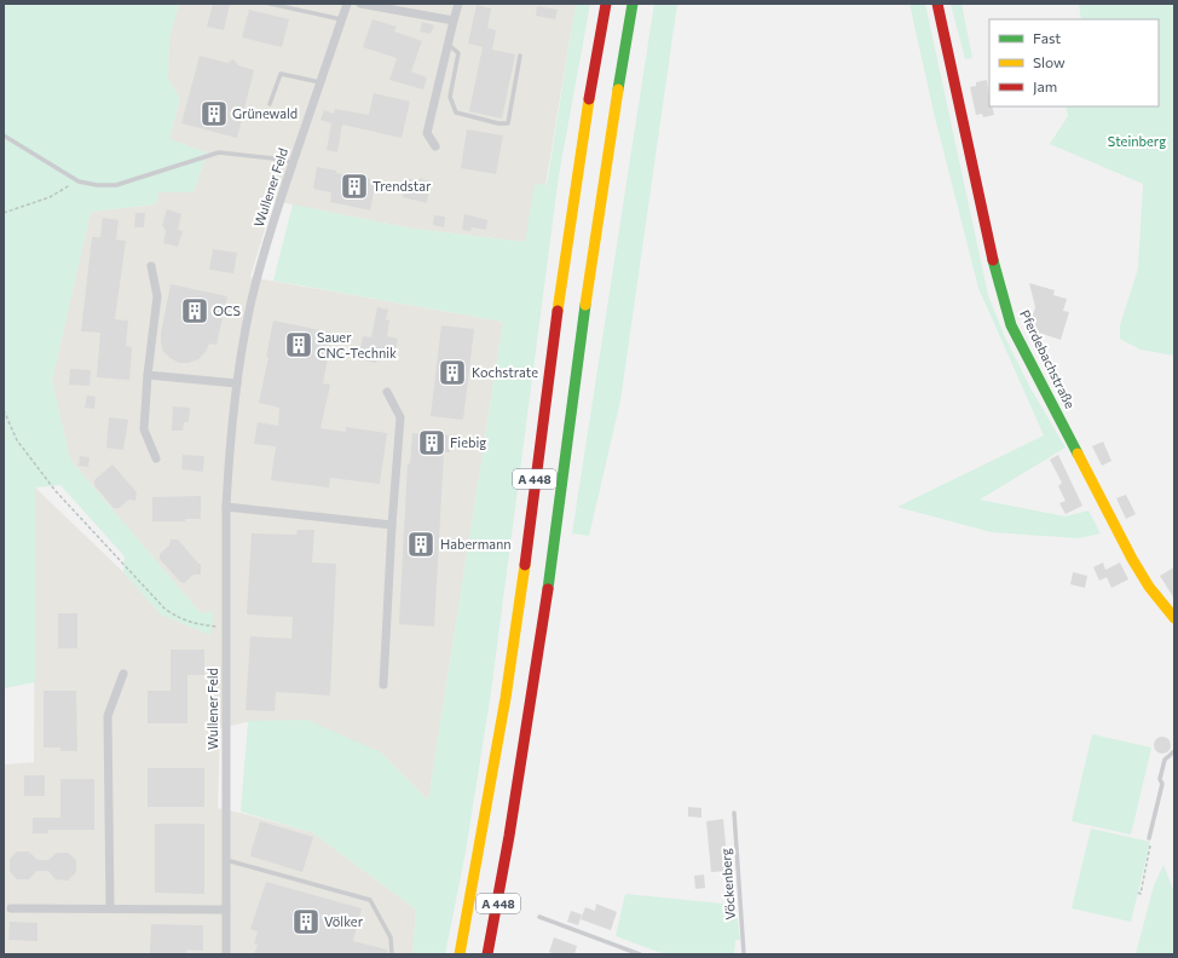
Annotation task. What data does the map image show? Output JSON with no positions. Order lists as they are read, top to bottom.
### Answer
{
  "streets": {
    "main road": ["Pferdebachstraße", "A 448"],
    "street": ["Wullener Feld"],
    "lane": ["Vöckenberg"]
  },
  "parks": ["Steinberg"],
  "places": {
    "building": [
      "Grünewald",
      "Trendstar",
      "OCS",
      "Sauer CNC-Technik",
      "Kochstrate",
      "Fiebig",
      "Habermann",
      "Völker"
    ]
  },
  "legend": ["Fast", "Slow", "Jam"]
}
